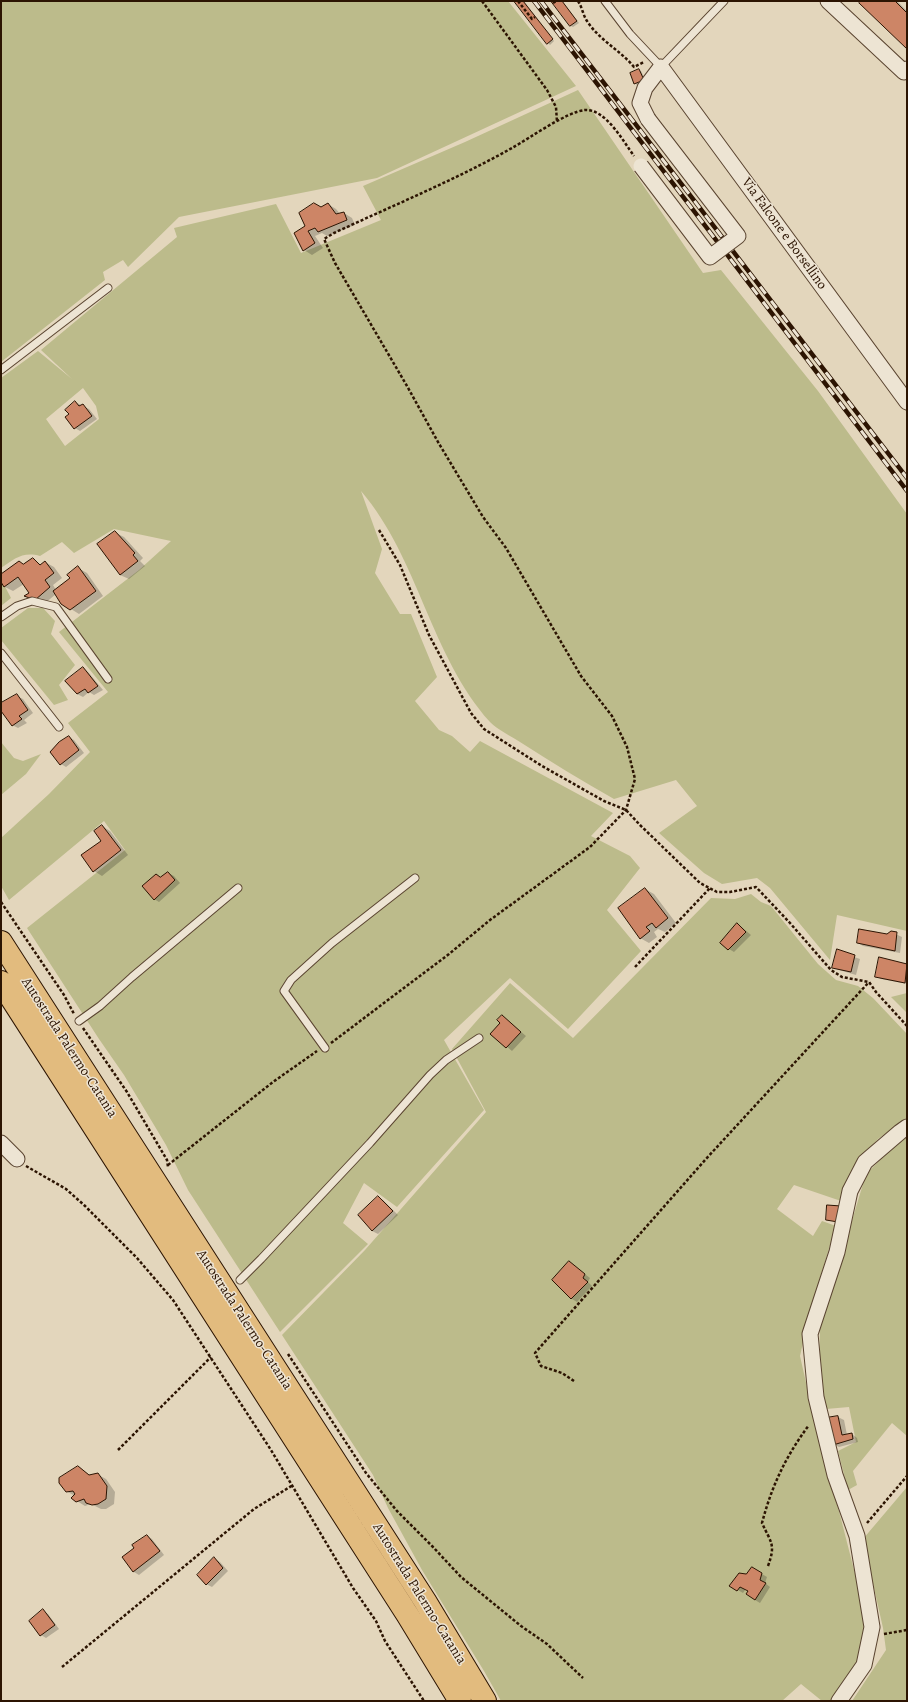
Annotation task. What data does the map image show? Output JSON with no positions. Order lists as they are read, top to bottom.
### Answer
{
  "streets": {
    "highway": ["Autostrada Palermo-Catania"],
    "street": ["Via Falcone e Borsellino"]
  }
}
